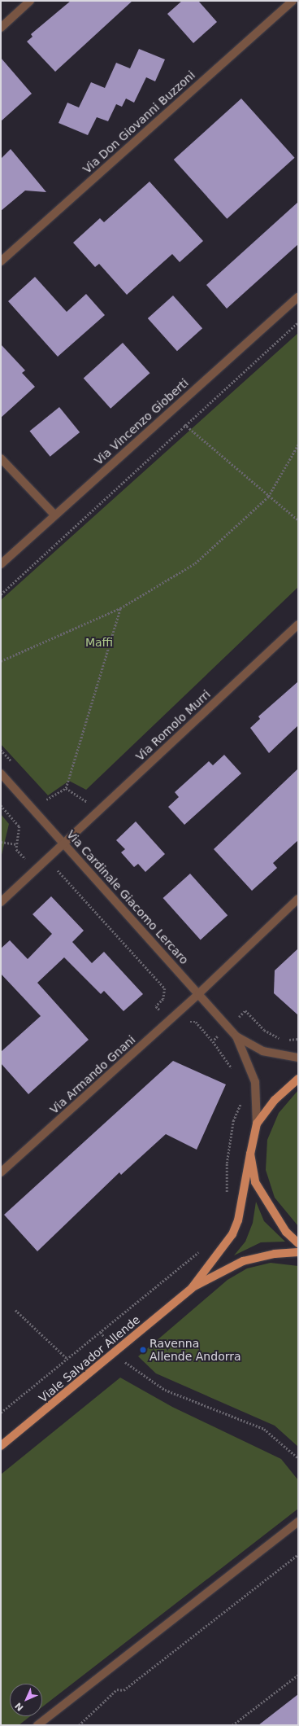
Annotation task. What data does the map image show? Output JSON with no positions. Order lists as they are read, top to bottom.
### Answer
{
  "streets": {
    "main road": ["Viale Salvador Allende"],
    "street": [
      "Via Don Giovanni Buzzoni",
      "Via Vincenzo Gioberti",
      "Via Romolo Murri",
      "Via Cardinale Giacomo Lercaro",
      "Via Armando Gnani"
    ]
  },
  "crossings": [
    ["Via Romolo Murri", "Via Cardinale Giacomo Lercaro"],
    ["Via Cardinale Giacomo Lercaro", "Via Armando Gnani"],
    ["Via Cardinale Giacomo Lercaro", "Viale Salvador Allende"]
  ],
  "parks": ["Maffi"],
  "places": ["Ravenna Allende Andorra"],
  "north": "bottom left"
}
